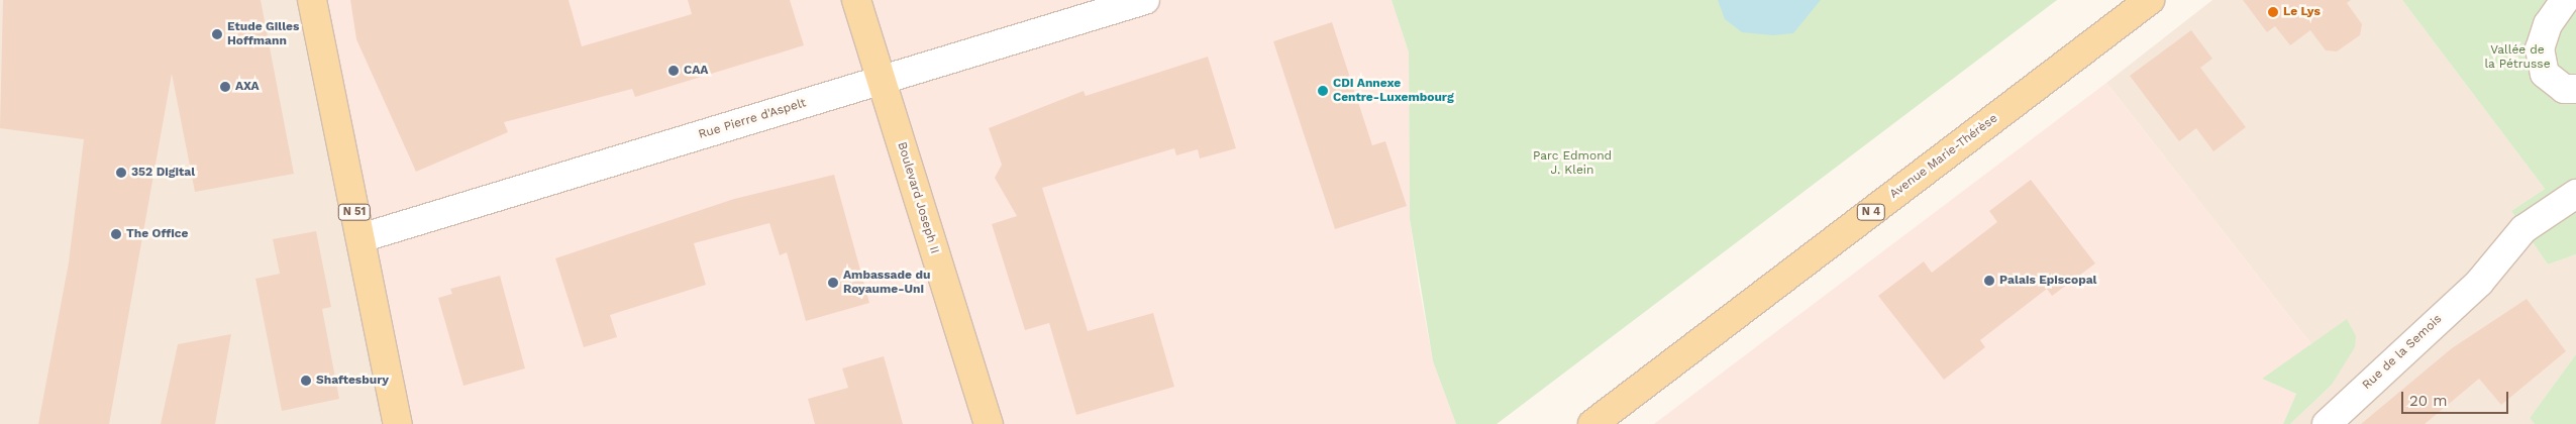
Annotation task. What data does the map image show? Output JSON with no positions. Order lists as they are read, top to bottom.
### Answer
{
  "streets": {
    "main road": [
      "Avenue Marie-Thérèse",
      "Boulevard Joseph II",
      "N 51",
      "N 4"
    ],
    "street": ["Rue Pierre d'Aspelt", "Rue de la Semois"]
  },
  "crossings": [
    ["Rue Pierre d'Aspelt", "Boulevard Joseph II"],
    ["Rue Pierre d'Aspelt", "N 51"]
  ],
  "parks": ["Vallée de la Pétrusse", "Parc Edmond J. Klein"],
  "places": [
    "Le Lys",
    "Etude Gilles Hoffmann",
    "CAA",
    "AXA",
    "CDI Annexe Centre-Luxembourg",
    "352 Digital",
    "The Office",
    "Palais Episcopal",
    "Ambassade du Royaume-Uni",
    "Shaftesbury"
  ],
  "scale_bar": "20 m"
}
